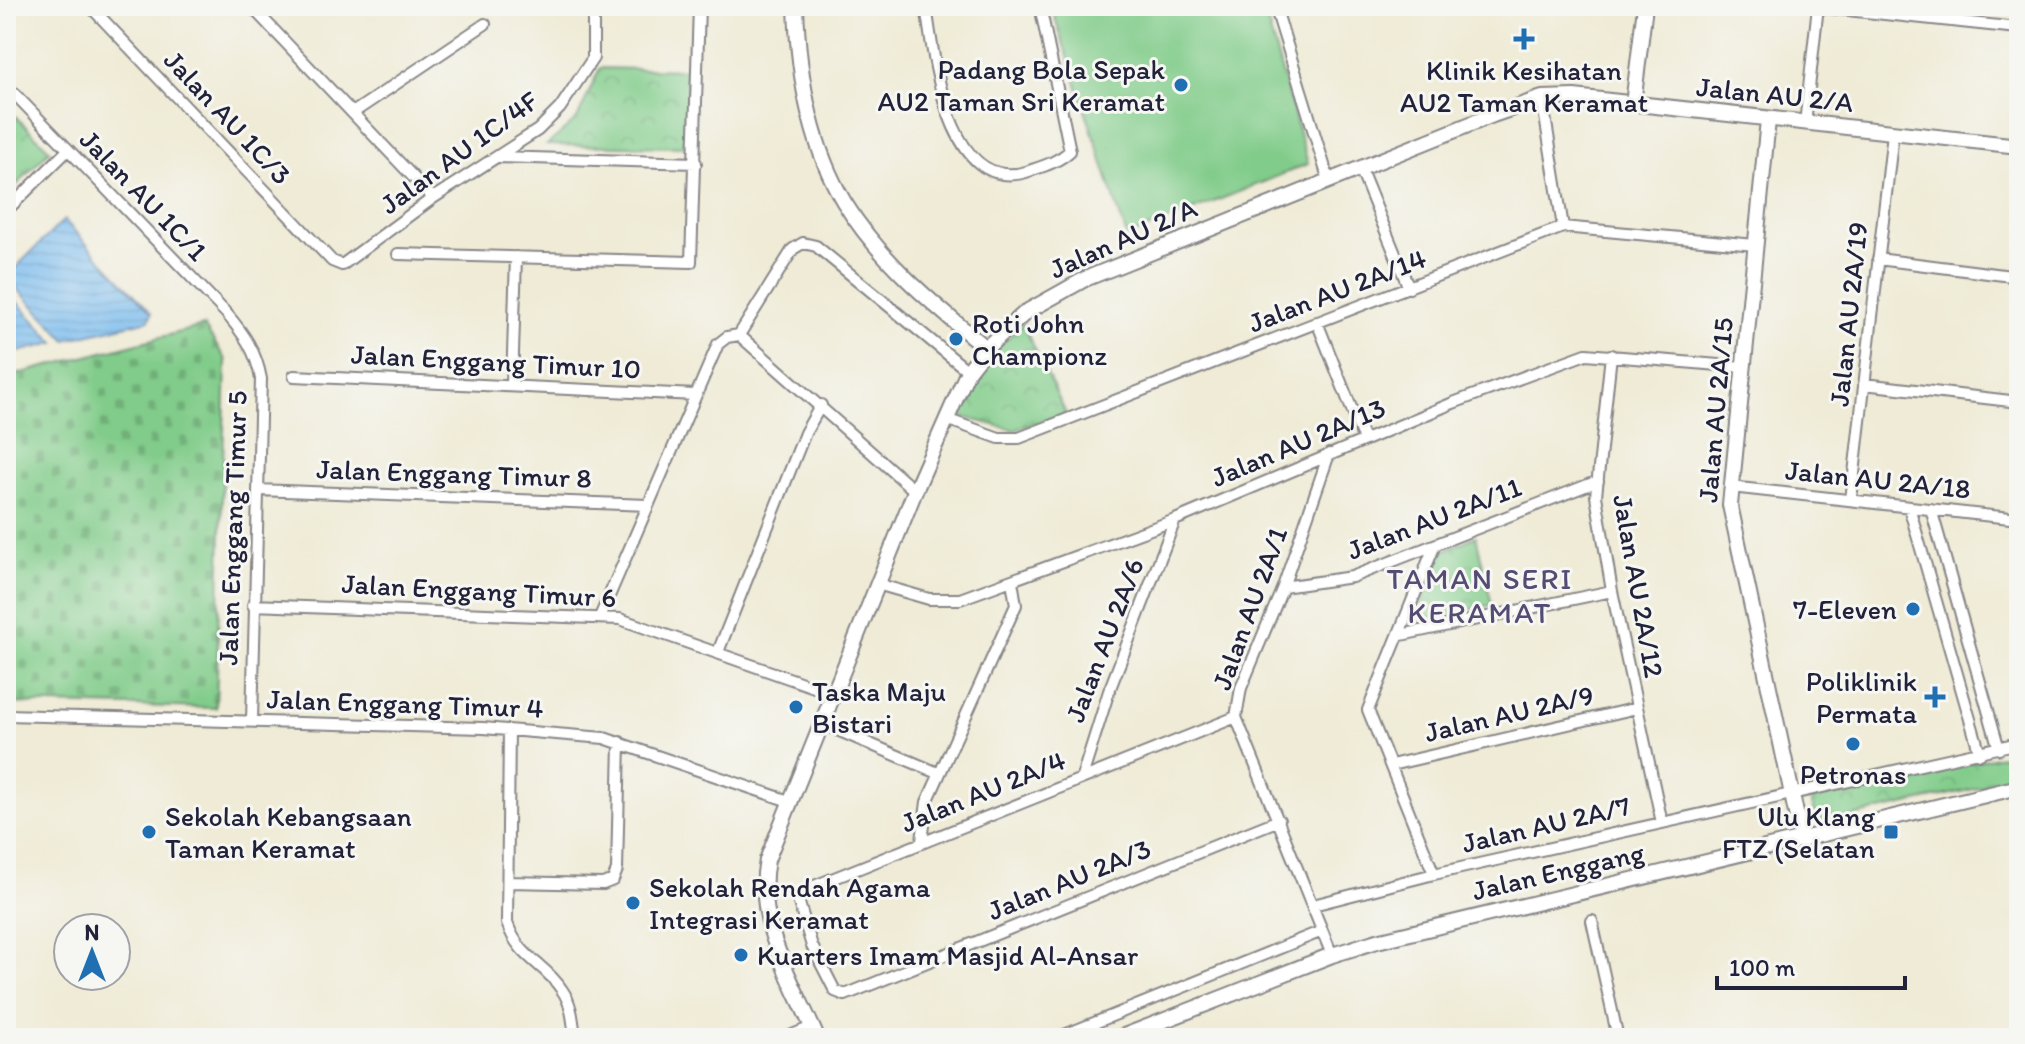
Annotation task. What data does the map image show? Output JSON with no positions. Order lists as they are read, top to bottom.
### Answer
{
  "streets": {
    "street": [
      "Jalan AU 2/A",
      "Jalan AU 1C/3",
      "Jalan AU 1C/4F",
      "Jalan AU 1C/1",
      "Jalan AU 2A/14",
      "Jalan AU 2A/19",
      "Jalan Enggang Timur 10",
      "Jalan AU 2A/15",
      "Jalan AU 2A/13",
      "Jalan Enggang Timur 8",
      "Jalan AU 2A/18",
      "Jalan AU 2A/11",
      "Jalan Enggang Timur 5",
      "Jalan AU 2A/12",
      "Jalan Enggang Timur 6",
      "Jalan AU 2A/1",
      "Jalan AU 2A/6",
      "Jalan Enggang Timur 4",
      "Jalan AU 2A/9",
      "Jalan AU 2A/4",
      "Jalan AU 2A/7",
      "Jalan Enggang",
      "Jalan AU 2A/3"
    ]
  },
  "crossings": [
    ["Jalan AU 2/A", "Jalan AU 2A/14"],
    ["Jalan AU 2/A", "Jalan AU 2A/19"],
    ["Jalan AU 2/A", "Jalan AU 2A/15"],
    ["Jalan AU 2/A", "Jalan AU 2A/13"],
    ["Jalan AU 2/A", "Jalan Enggang Timur 6"],
    ["Jalan AU 2/A", "Jalan Enggang Timur 4"],
    ["Jalan AU 1C/3", "Jalan AU 1C/4F"],
    ["Jalan AU 1C/1", "Jalan Enggang Timur 5"],
    ["Jalan AU 2A/14", "Jalan AU 2A/15"],
    ["Jalan AU 2A/19", "Jalan AU 2A/18"],
    ["Jalan AU 2A/15", "Jalan AU 2A/13"],
    ["Jalan AU 2A/15", "Jalan AU 2A/18"],
    ["Jalan AU 2A/15", "Jalan AU 2A/7"],
    ["Jalan AU 2A/15", "Jalan Enggang"],
    ["Jalan AU 2A/13", "Jalan AU 2A/12"],
    ["Jalan AU 2A/13", "Jalan AU 2A/1"],
    ["Jalan AU 2A/13", "Jalan AU 2A/6"],
    ["Jalan Enggang Timur 8", "Jalan Enggang Timur 5"],
    ["Jalan AU 2A/11", "Jalan AU 2A/12"],
    ["Jalan AU 2A/11", "Jalan AU 2A/1"],
    ["Jalan Enggang Timur 5", "Jalan Enggang Timur 6"],
    ["Jalan Enggang Timur 5", "Jalan Enggang Timur 4"],
    ["Jalan AU 2A/12", "Jalan AU 2A/9"],
    ["Jalan AU 2A/12", "Jalan AU 2A/7"],
    ["Jalan AU 2A/1", "Jalan AU 2A/4"],
    ["Jalan AU 2A/1", "Jalan AU 2A/7"],
    ["Jalan AU 2A/1", "Jalan Enggang"],
    ["Jalan AU 2A/1", "Jalan AU 2A/3"],
    ["Jalan AU 2A/6", "Jalan AU 2A/4"],
    ["Jalan AU 2A/4", "Jalan AU 2A/3"]
  ],
  "districts": ["TAMAN SERI KERAMAT"],
  "places": {
    "health": ["Klinik Kesihatan AU2 Taman Keramat", "Poliklinik Permata"],
    "other": [
      "Padang Bola Sepak AU2 Taman Sri Keramat",
      "Roti John Championz",
      "7-Eleven",
      "Taska Maju Bistari",
      "Petronas",
      "Sekolah Kebangsaan Taman Keramat",
      "Sekolah Rendah Agama Integrasi Keramat",
      "Kuarters Imam Masjid Al-Ansar"
    ],
    "transit": ["Ulu Klang FTZ (Selatan"]
  },
  "scale_bar": "100 m",
  "north": "top"
}
